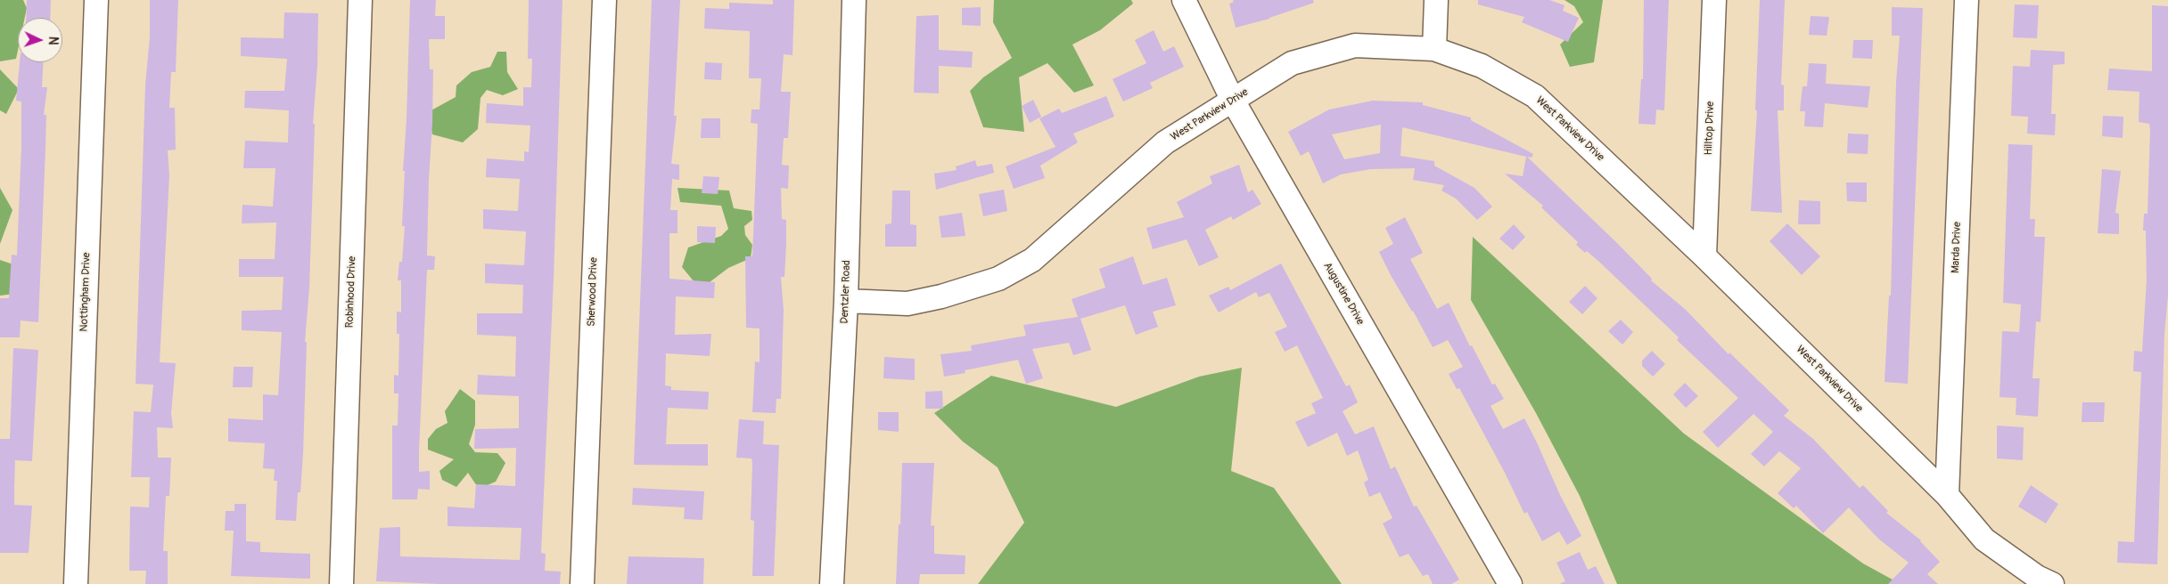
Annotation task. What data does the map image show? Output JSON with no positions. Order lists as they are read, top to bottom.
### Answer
{
  "streets": {
    "street": [
      "West Parkview Drive",
      "Hilltop Drive",
      "Marda Drive",
      "Nottingham Drive",
      "Robinhood Drive",
      "Sherwood Drive",
      "Dentzler Road",
      "Augustine Drive"
    ]
  },
  "crossings": [
    ["West Parkview Drive", "Hilltop Drive"],
    ["West Parkview Drive", "Marda Drive"],
    ["West Parkview Drive", "Dentzler Road"],
    ["West Parkview Drive", "Augustine Drive"]
  ],
  "north": "right"
}
